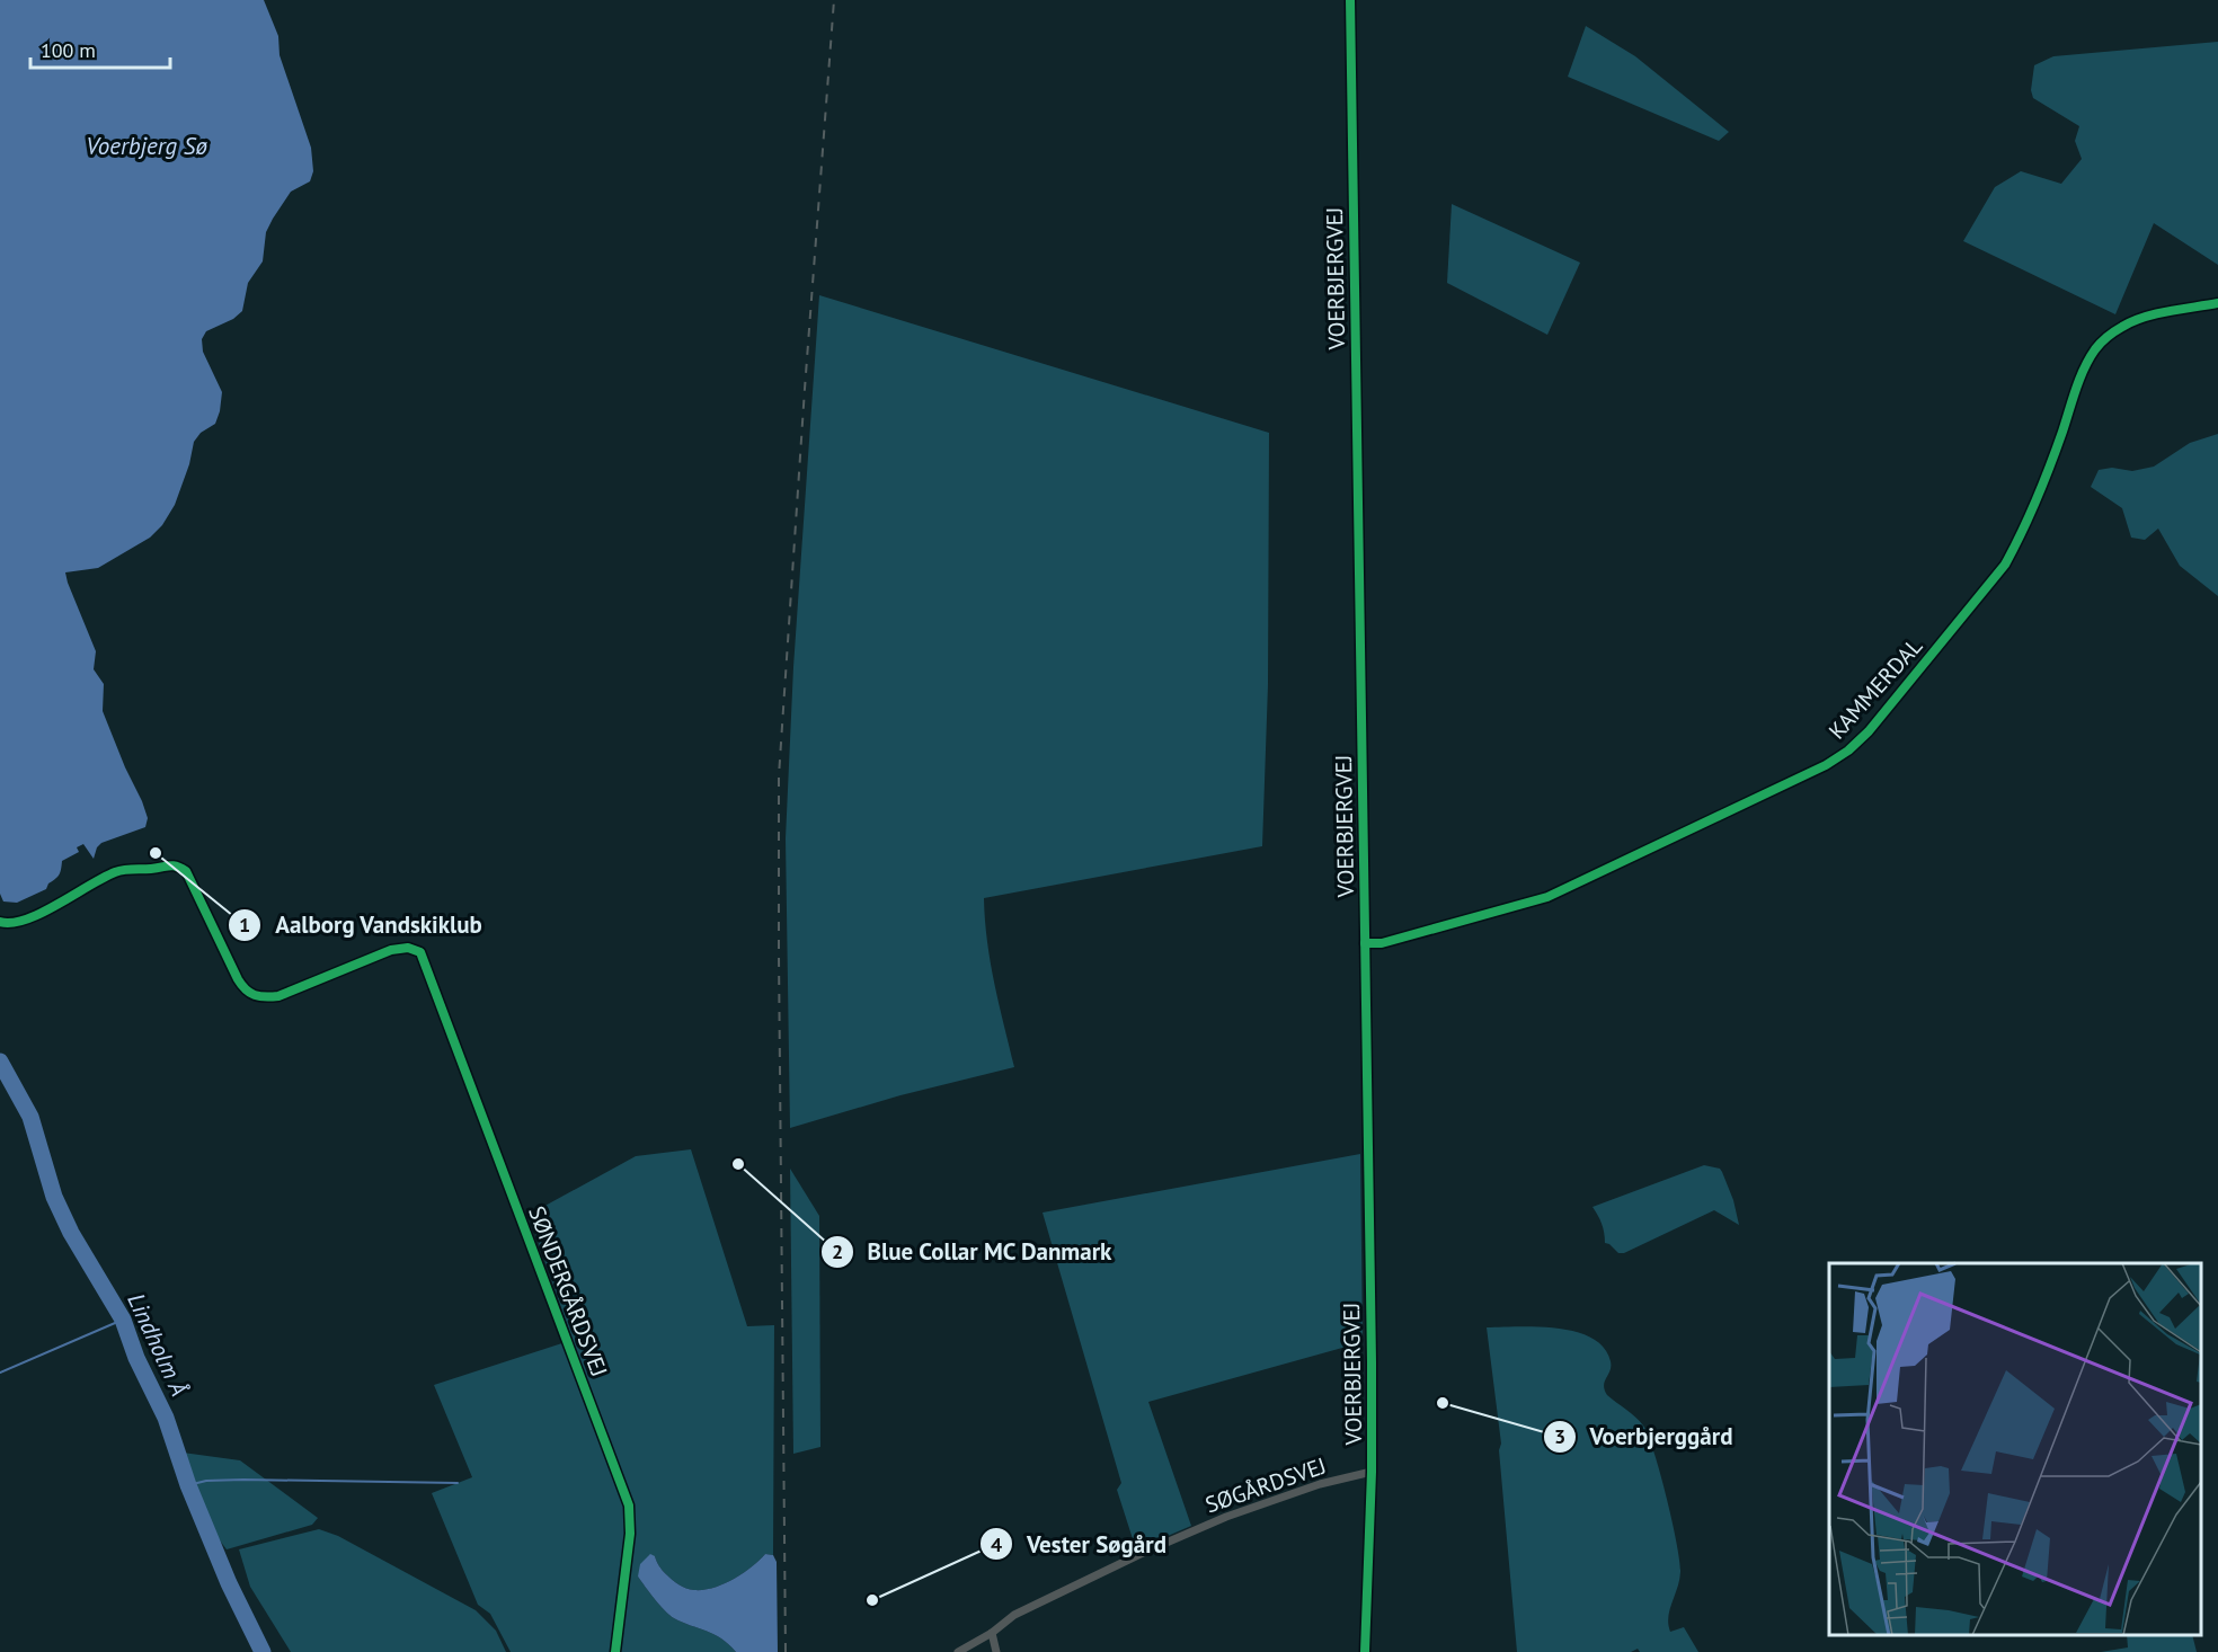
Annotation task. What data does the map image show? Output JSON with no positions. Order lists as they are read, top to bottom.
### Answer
{
  "streets": {
    "street": [
      "VOERBJERGVEJ",
      "KAMMERDAL",
      "SØNDERGÅRDSVEJ",
      "SØGÅRDSVEJ"
    ]
  },
  "crossings": [
    ["VOERBJERGVEJ", "KAMMERDAL"],
    ["VOERBJERGVEJ", "SØGÅRDSVEJ"]
  ],
  "water": ["Voerbjerg Sø", "Lindholm Å"],
  "places": [
    "Aalborg Vandskiklub",
    "Blue Collar MC Danmark",
    "Voerbjerggård",
    "Vester Søgård"
  ],
  "scale_bar": "100 m"
}
